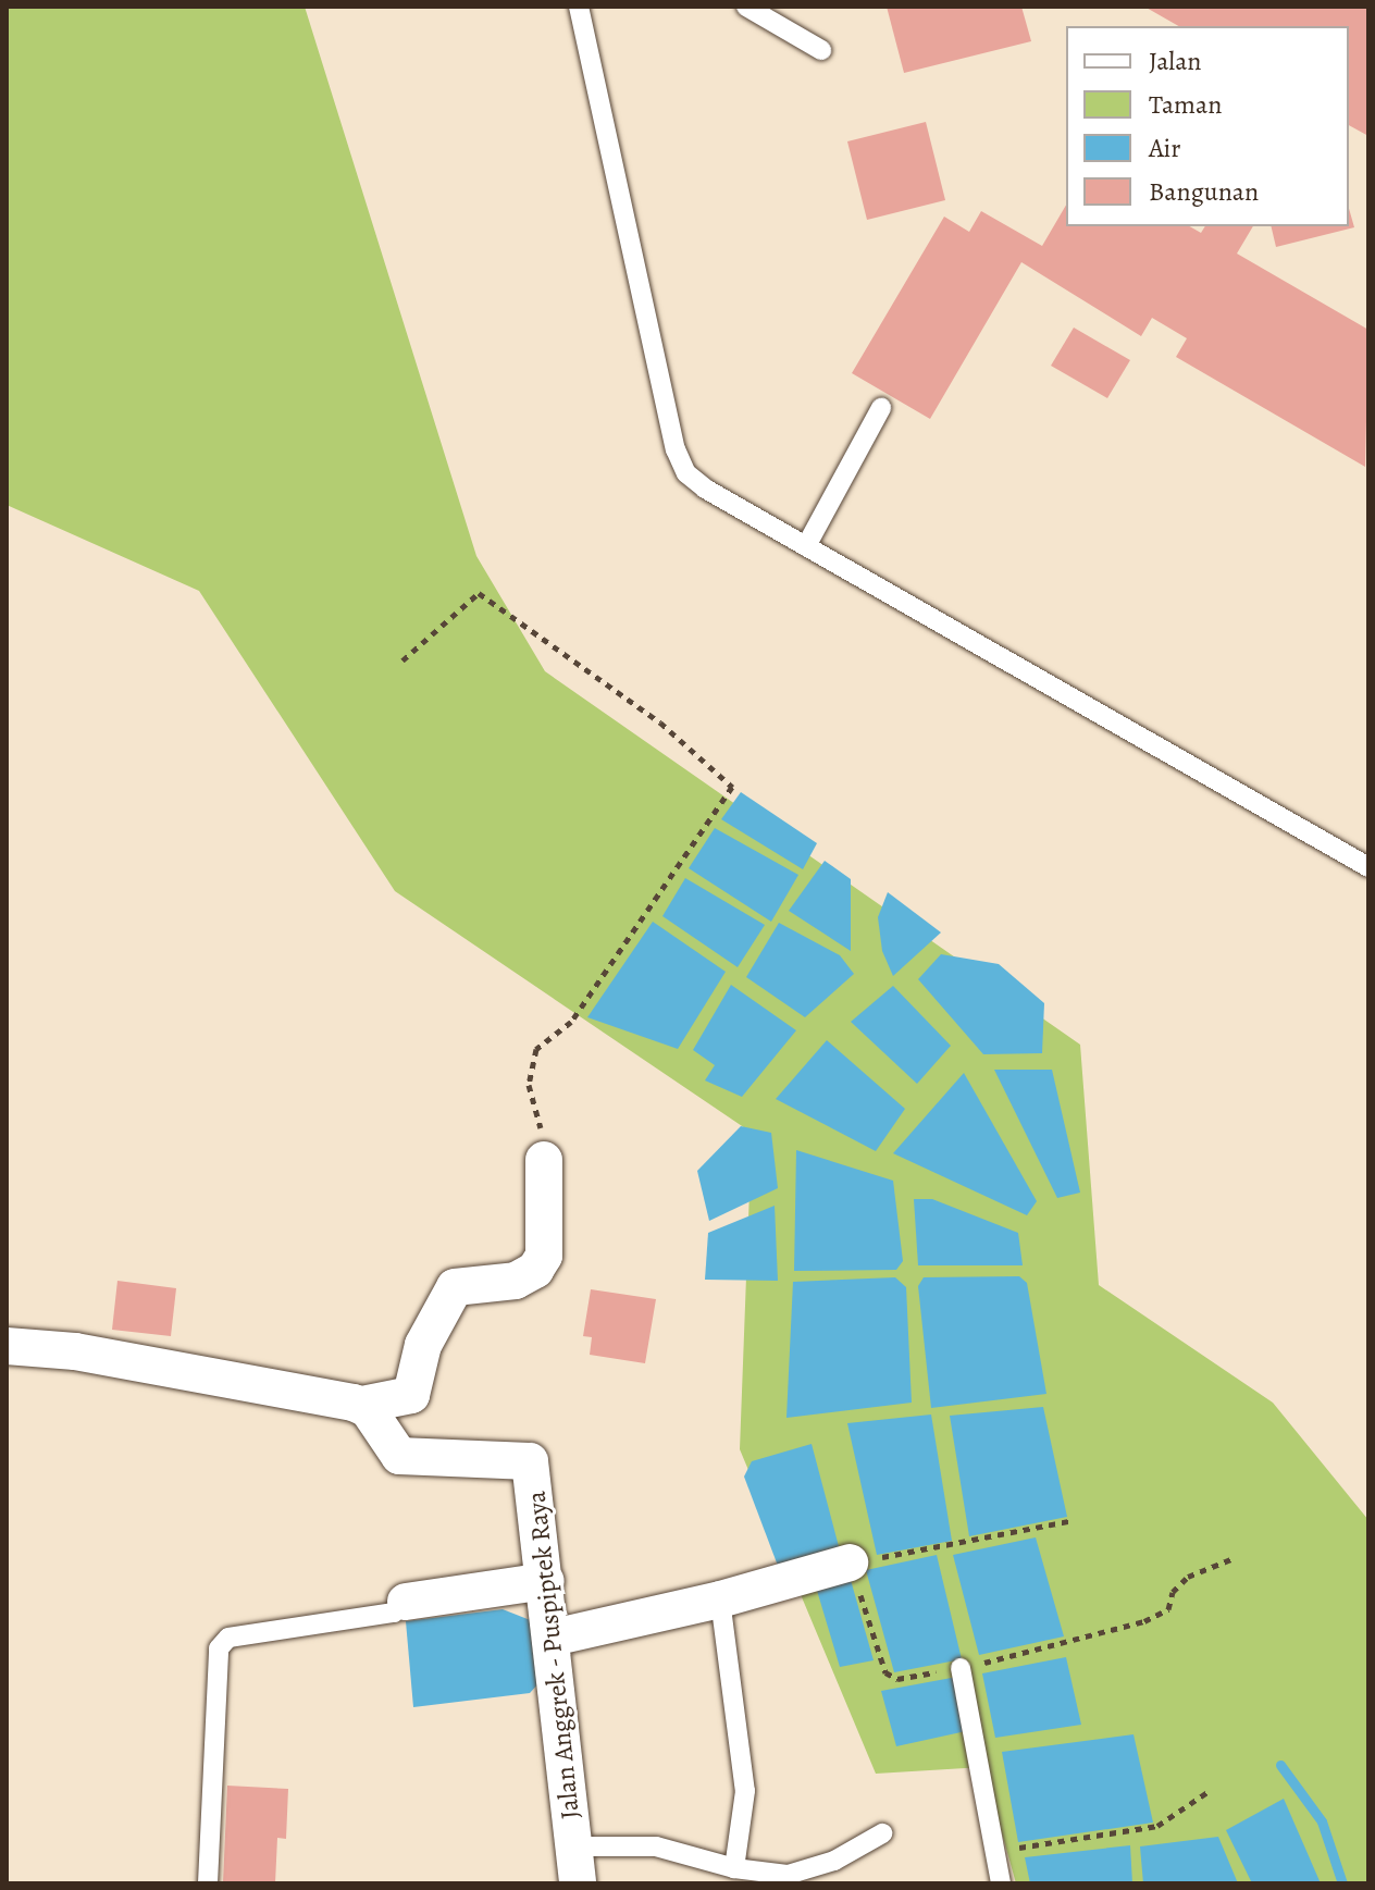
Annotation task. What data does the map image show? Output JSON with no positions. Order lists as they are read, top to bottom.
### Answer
{
  "streets": {
    "street": ["Jalan Anggrek - Puspiptek Raya"]
  },
  "legend": [
    "Jalan",
    "Taman",
    "Air",
    "Bangunan"
  ]
}
